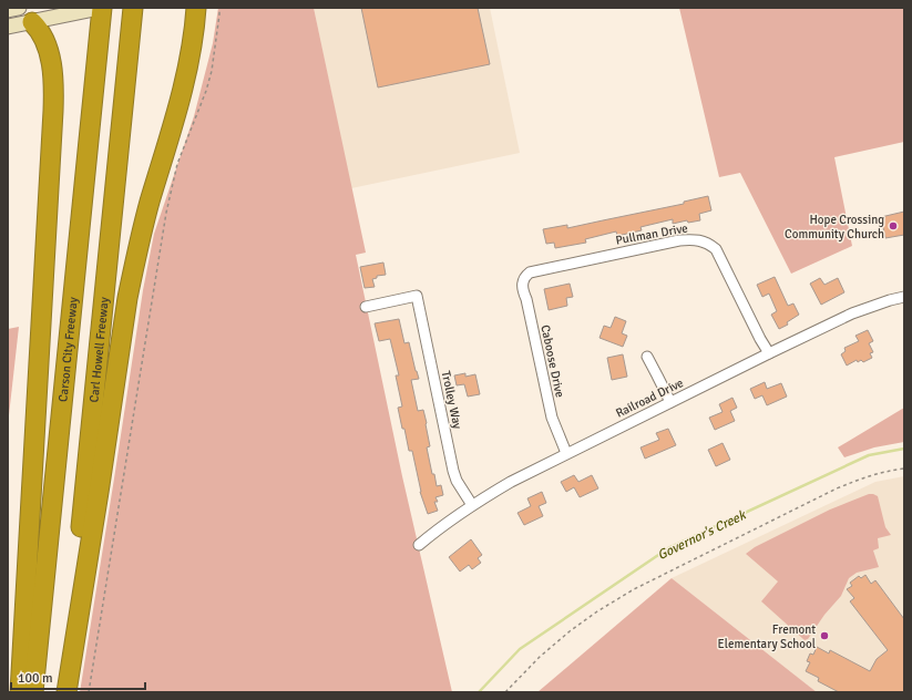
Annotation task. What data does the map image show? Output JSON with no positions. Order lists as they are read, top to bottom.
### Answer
{
  "streets": {
    "highway": ["Carson City Freeway", "Carl Howell Freeway"],
    "street": [
      "Pullman Drive",
      "Caboose Drive",
      "Railroad Drive",
      "Trolley Way"
    ]
  },
  "crossings": [
    ["Pullman Drive", "Caboose Drive"],
    ["Pullman Drive", "Railroad Drive"],
    ["Caboose Drive", "Railroad Drive"],
    ["Railroad Drive", "Trolley Way"]
  ],
  "water": ["Governor's Creek"],
  "places": ["Hope Crossing Community Church", "Fremont Elementary School"],
  "scale_bar": "100 m"
}
